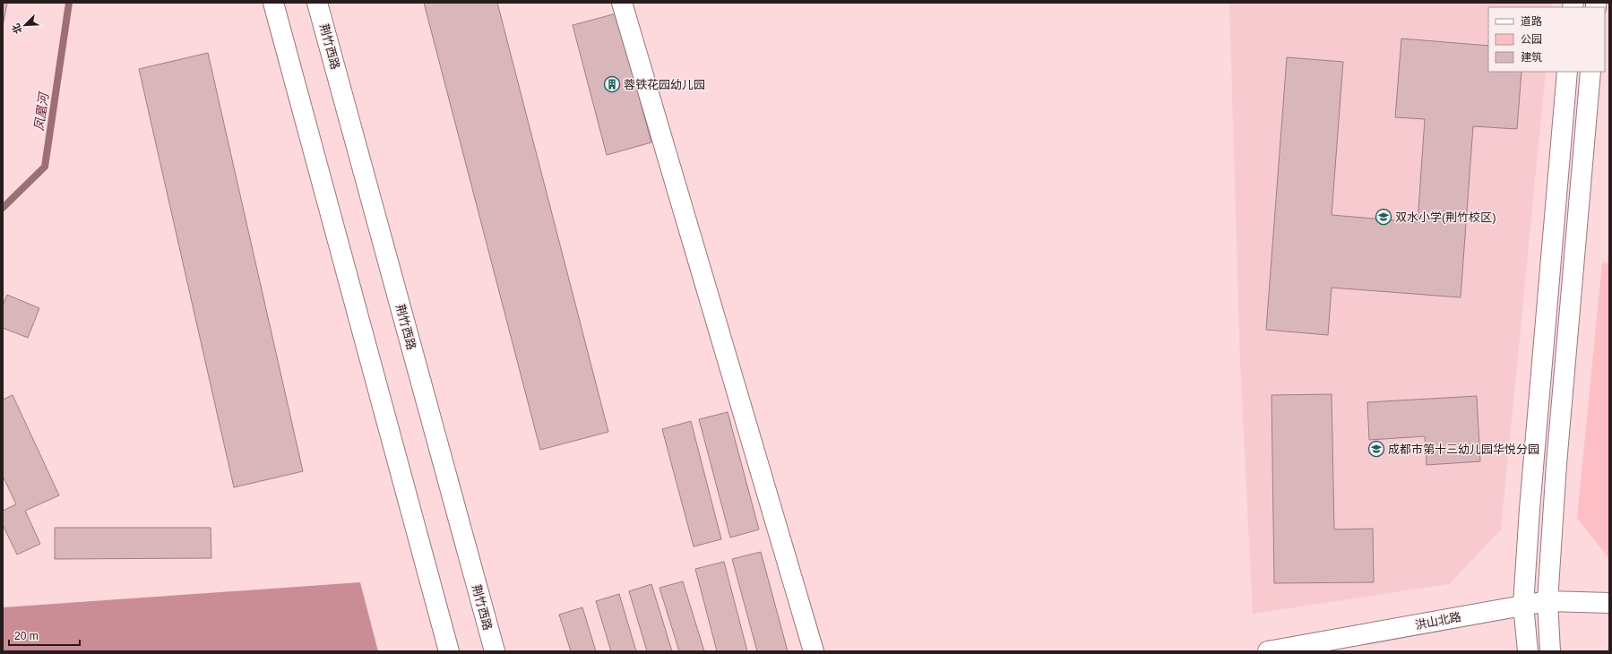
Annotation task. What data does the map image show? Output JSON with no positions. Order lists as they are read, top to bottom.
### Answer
{
  "streets": {
    "street": ["荆竹西路", "洪山北路"]
  },
  "water": ["凤凰河"],
  "places": {
    "building": ["蓉铁花园幼儿园"],
    "school or university": ["双水小学(荆竹校区)", "成都市第十三幼儿园华悦分园"]
  },
  "legend": ["道路", "公园", "建筑"],
  "scale_bar": "20 m",
  "north": "bottom left"
}
